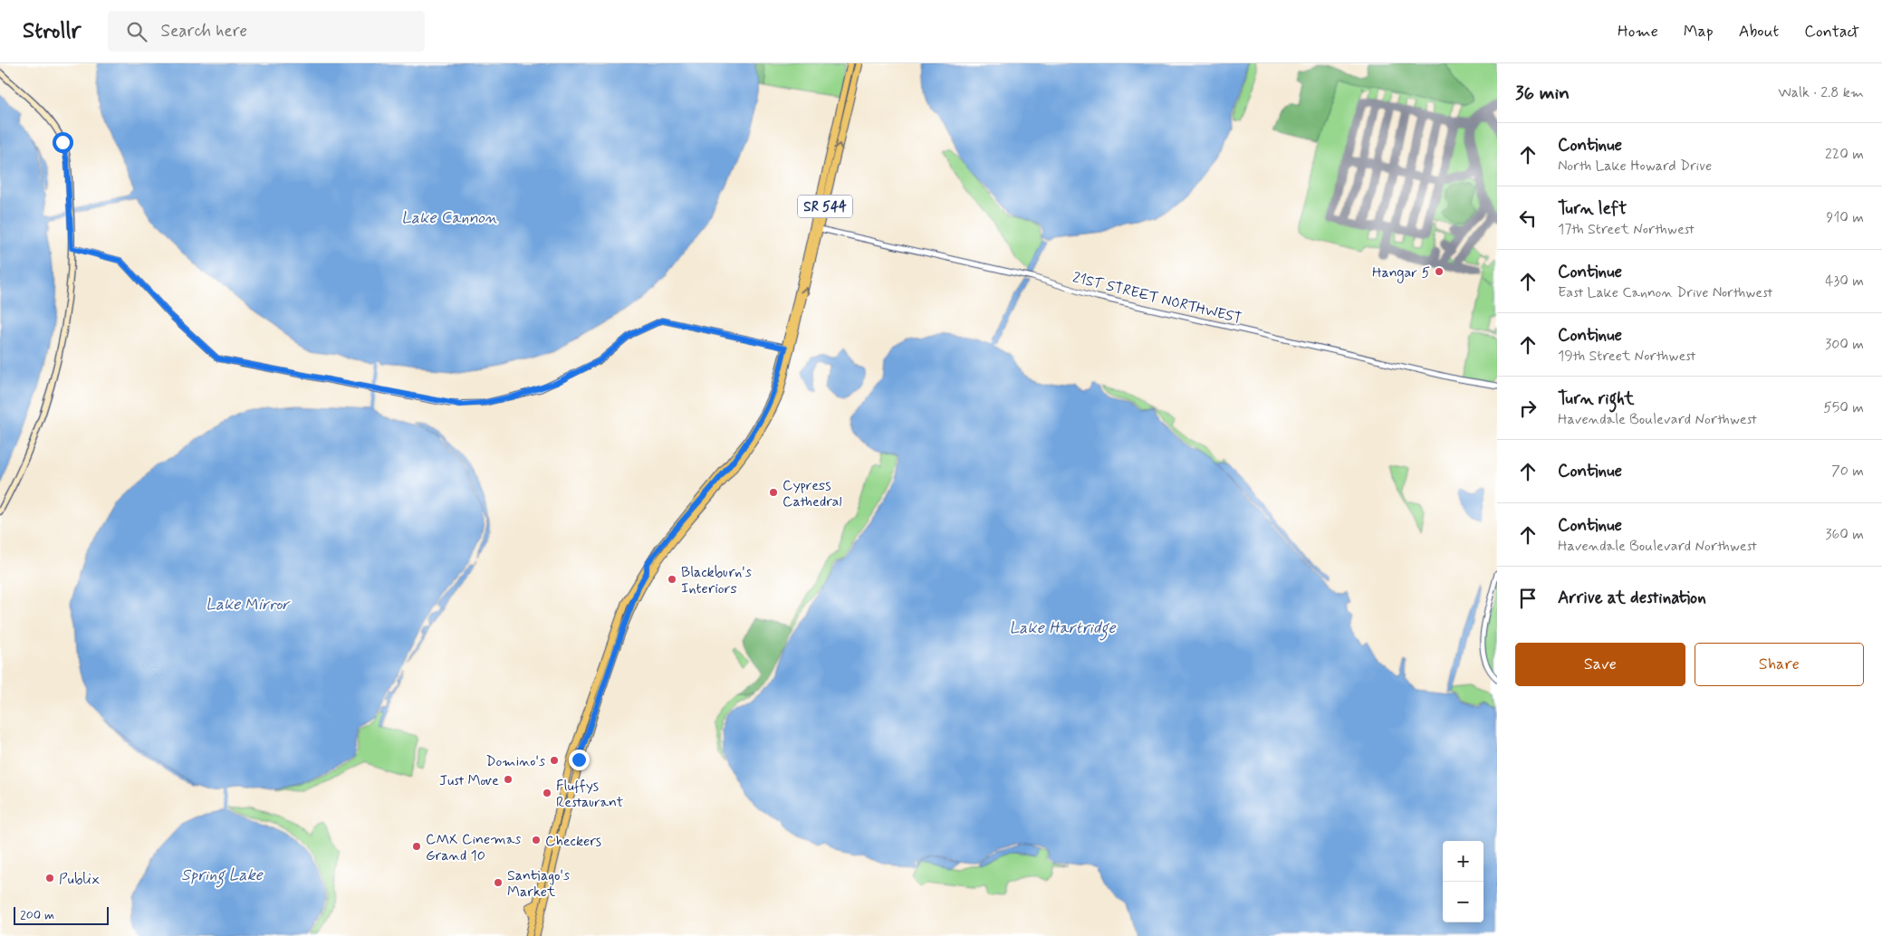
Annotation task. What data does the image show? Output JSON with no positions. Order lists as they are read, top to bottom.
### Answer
{
  "streets": {
    "main road": ["SR 544"],
    "street": ["21ST STREET NORTHWEST"]
  },
  "crossings": [
    ["SR 544", "21ST STREET NORTHWEST"]
  ],
  "water": [
    "Lake Cannon",
    "Lake Mirror",
    "Lake Hartridge",
    "Spring Lake"
  ],
  "places": [
    "Hangar 5",
    "Cypress Cathedral",
    "Blackburn's Interiors",
    "Domino's",
    "Just Move",
    "Fluffys Restaurant",
    "Checkers",
    "CMX Cinemas Grand 10",
    "Publix",
    "Santiago's Market"
  ],
  "scale_bar": "200 m",
  "page": {
    "header": "Strollr",
    "search": "Search here",
    "nav": [
      "Home",
      "Map",
      "About",
      "Contact"
    ],
    "heading": ["36 min", "Walk · 2.8 km"],
    "list": [
      ["Continue", "North Lake Howard Drive", "220 m"],
      ["Turn left", "17th Street Northwest", "910 m"],
      ["Continue", "East Lake Cannon Drive Northwest", "430 m"],
      ["Continue", "19th Street Northwest", "300 m"],
      ["Turn right", "Havendale Boulevard Northwest", "550 m"],
      ["Continue", "70 m"],
      ["Continue", "Havendale Boulevard Northwest", "360 m"],
      "Arrive at destination"
    ],
    "buttons": ["Save", "Share"],
    "map_buttons": ["+", "−"],
    "scale": "200 m"
  }
}
